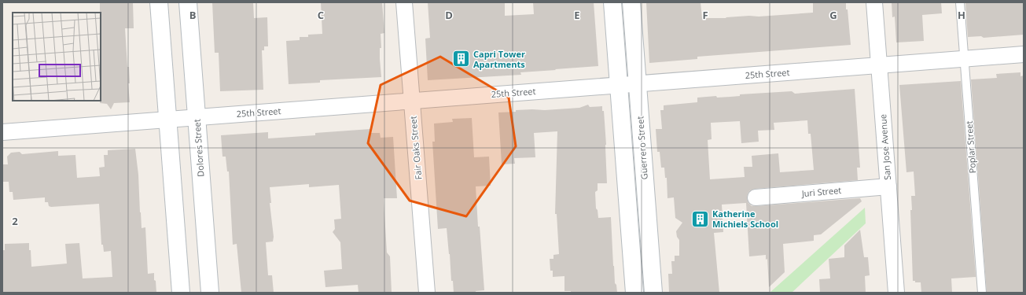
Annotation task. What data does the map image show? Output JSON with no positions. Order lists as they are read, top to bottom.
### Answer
{
  "streets": {
    "main road": ["Dolores Street", "Guerrero Street"],
    "street": [
      "25th Street",
      "San Jose Avenue",
      "Fair Oaks Street",
      "Juri Street"
    ],
    "lane": ["Poplar Street"]
  },
  "crossings": [
    ["25th Street", "San Jose Avenue"],
    ["25th Street", "Poplar Street"],
    ["25th Street", "Dolores Street"],
    ["25th Street", "Fair Oaks Street"],
    ["25th Street", "Guerrero Street"],
    ["San Jose Avenue", "Juri Street"]
  ],
  "places": {
    "building": ["Capri Tower Apartments", "Katherine Michiels School"]
  },
  "grid": {
    "columns": [
      "B",
      "C",
      "D",
      "E",
      "F",
      "G",
      "H"
    ],
    "rows": ["2"]
  }
}
